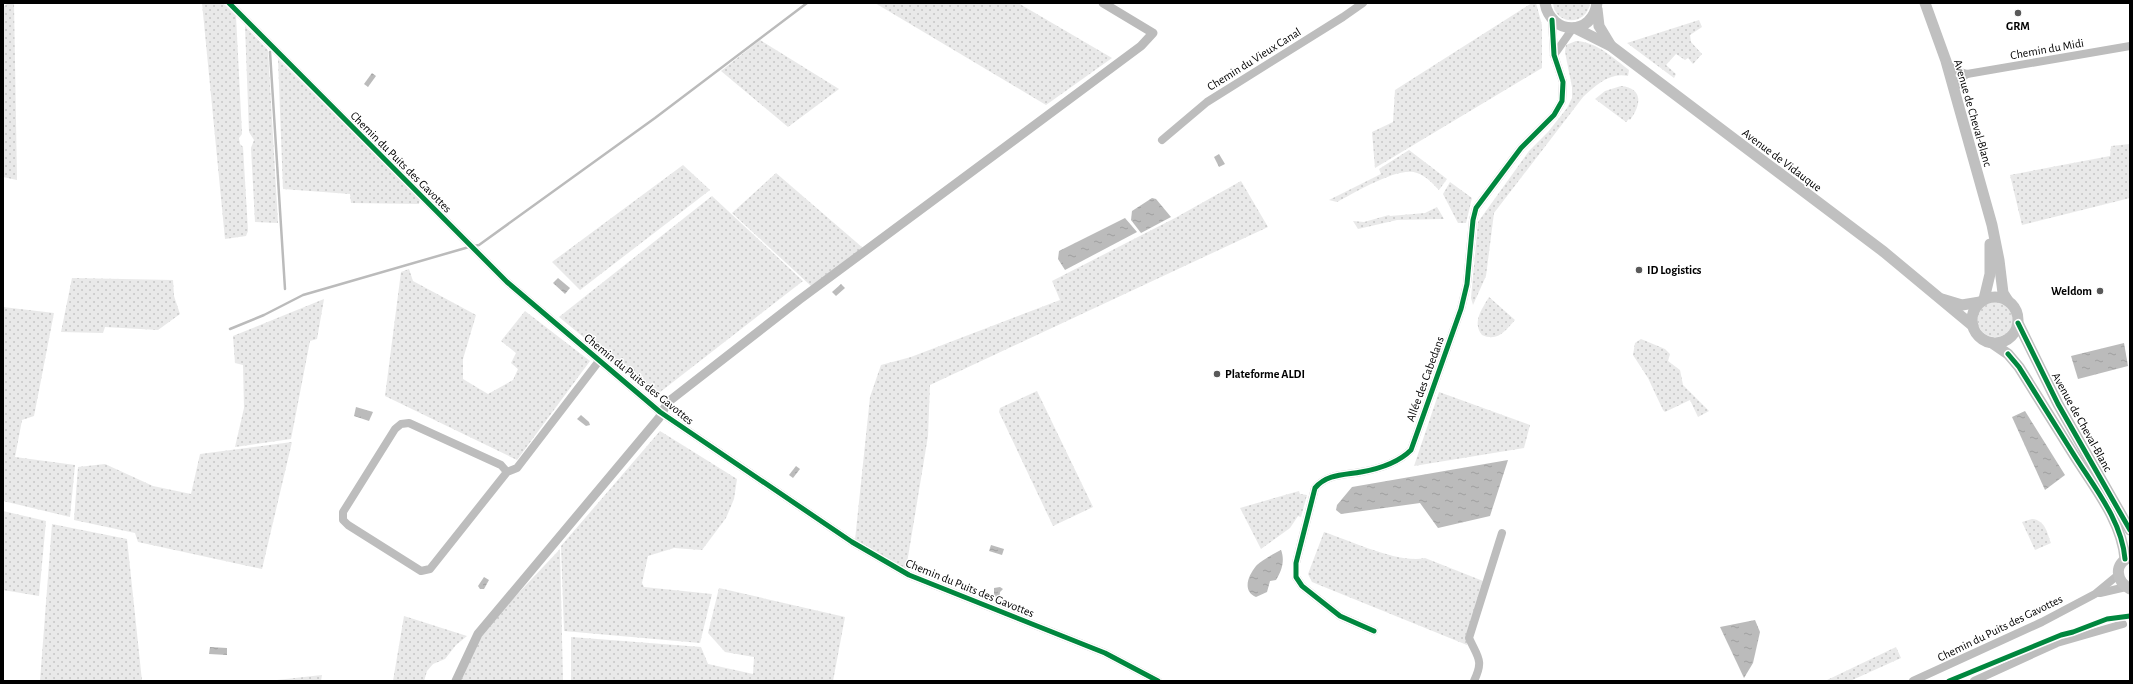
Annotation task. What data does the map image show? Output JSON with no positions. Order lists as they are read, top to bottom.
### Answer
{
  "streets": {
    "main road": ["Avenue de Cheval-Blanc", "Avenue de Vidauque"],
    "street": [
      "Chemin du Midi",
      "Chemin du Vieux Canal",
      "Chemin du Puits des Gavottes",
      "Allée des Cabedans"
    ]
  },
  "crossings": [
    ["Avenue de Cheval-Blanc", "Avenue de Vidauque"],
    ["Avenue de Cheval-Blanc", "Chemin du Puits des Gavottes"]
  ],
  "places": [
    "GRM",
    "ID Logistics",
    "Weldom",
    "Plateforme ALDI"
  ]
}
